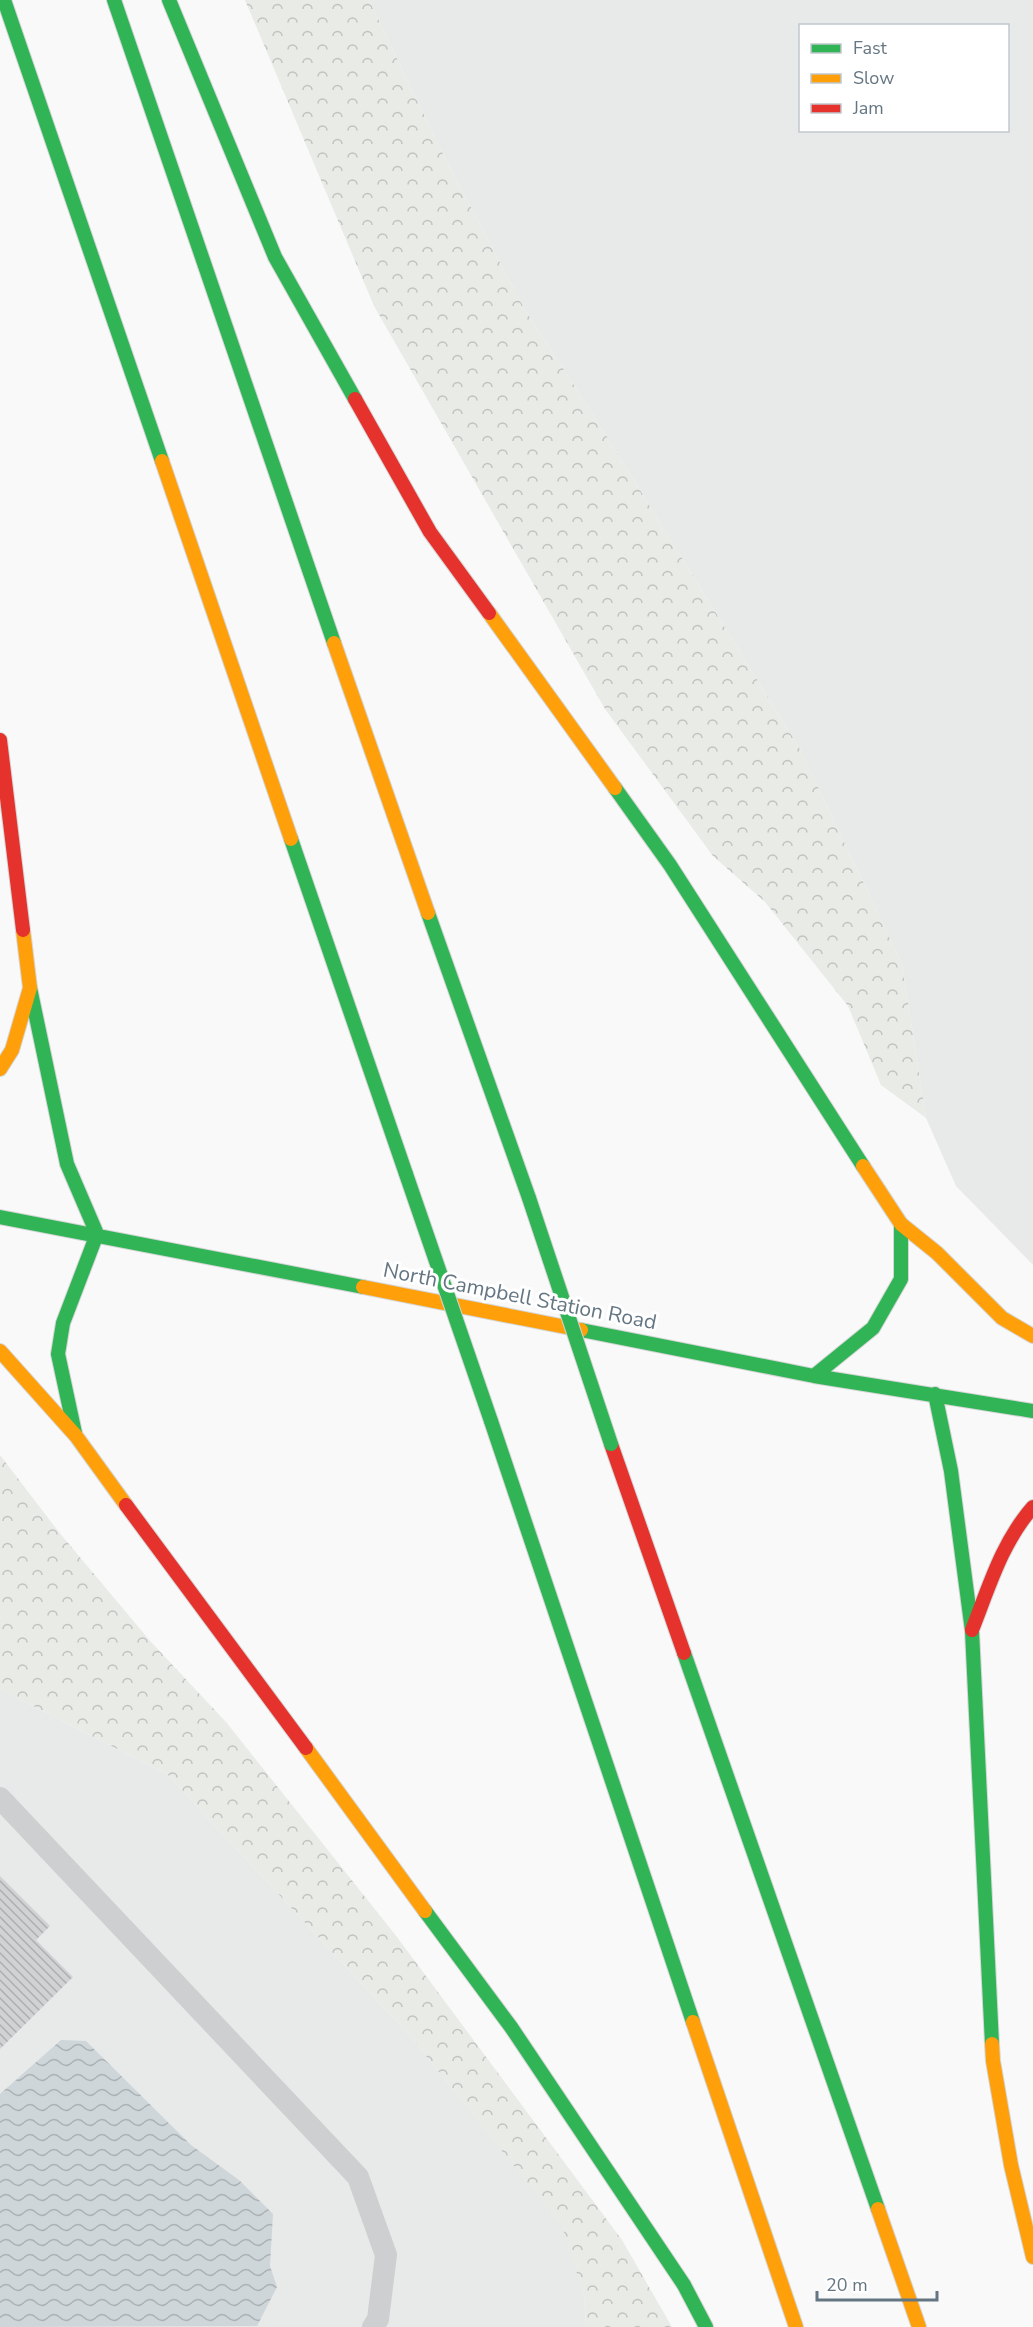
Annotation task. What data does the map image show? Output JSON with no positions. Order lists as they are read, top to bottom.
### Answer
{
  "streets": {
    "main road": ["North Campbell Station Road"]
  },
  "legend": ["Fast", "Slow", "Jam"],
  "scale_bar": "20 m"
}
